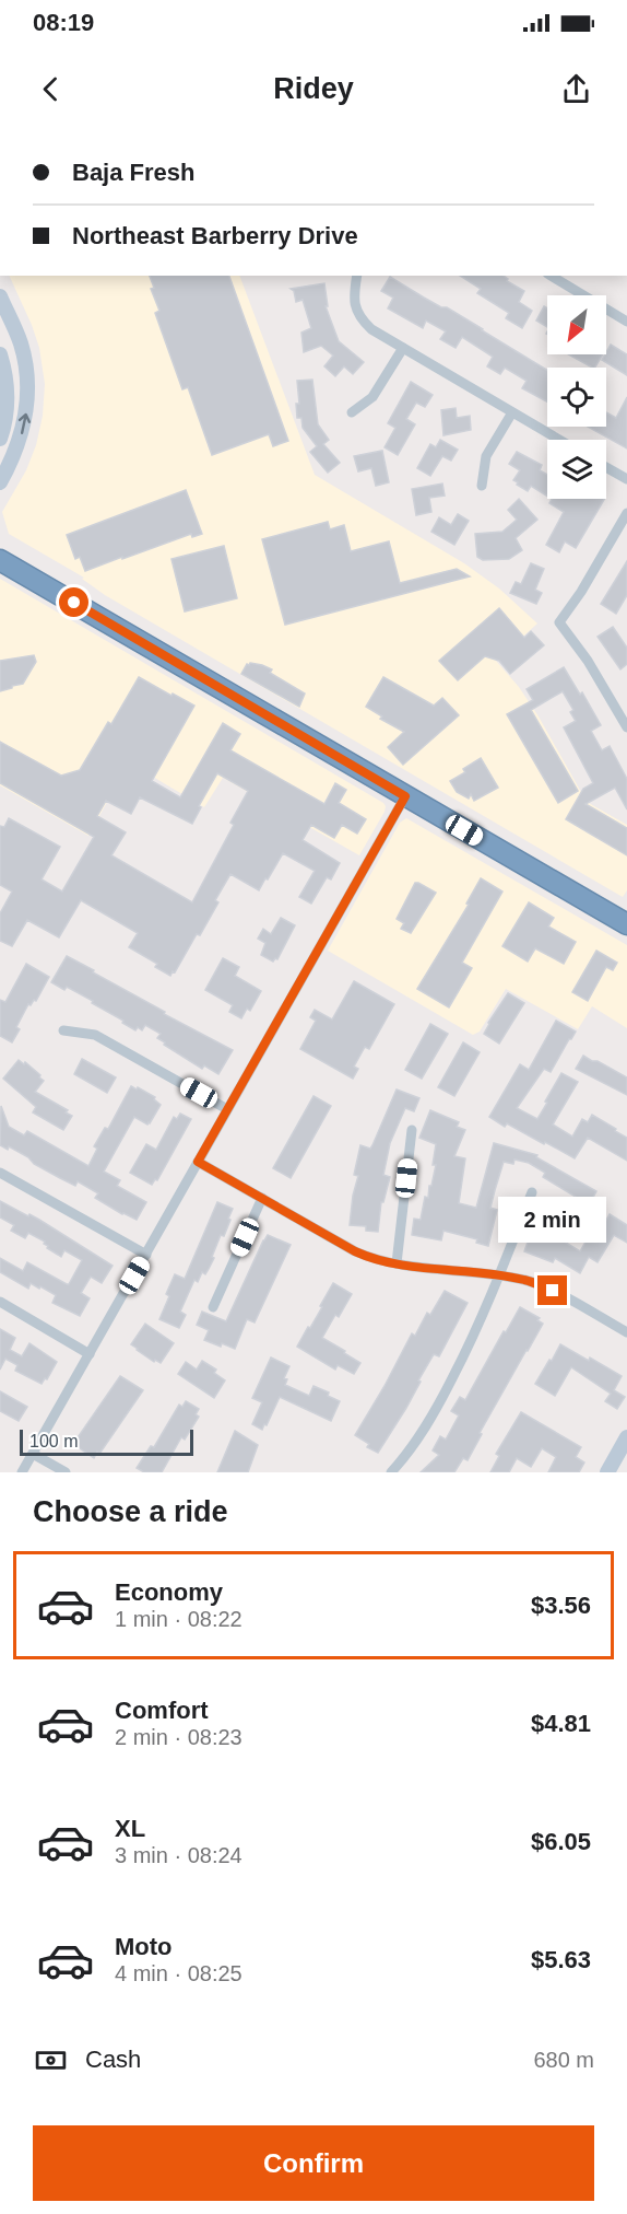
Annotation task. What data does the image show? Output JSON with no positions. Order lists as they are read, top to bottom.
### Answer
{
  "scale_bar": "100 m",
  "north": "bottom left",
  "page": {
    "status": "08:19",
    "header": "Ridey",
    "banner": ["Baja Fresh", "Northeast Barberry Drive"],
    "bubble": "2 min",
    "scale": "100 m",
    "heading": "Choose a ride",
    "list": [
      {
        "name": "Economy",
        "note": "1 min · 08:22",
        "value": "$3.56"
      },
      {
        "name": "Comfort",
        "note": "2 min · 08:23",
        "value": "$4.81"
      },
      {
        "name": "XL",
        "note": "3 min · 08:24",
        "value": "$6.05"
      },
      {
        "name": "Moto",
        "note": "4 min · 08:25",
        "value": "$5.63"
      }
    ],
    "pay": ["Cash", "680 m"],
    "buttons": "Confirm"
  }
}
